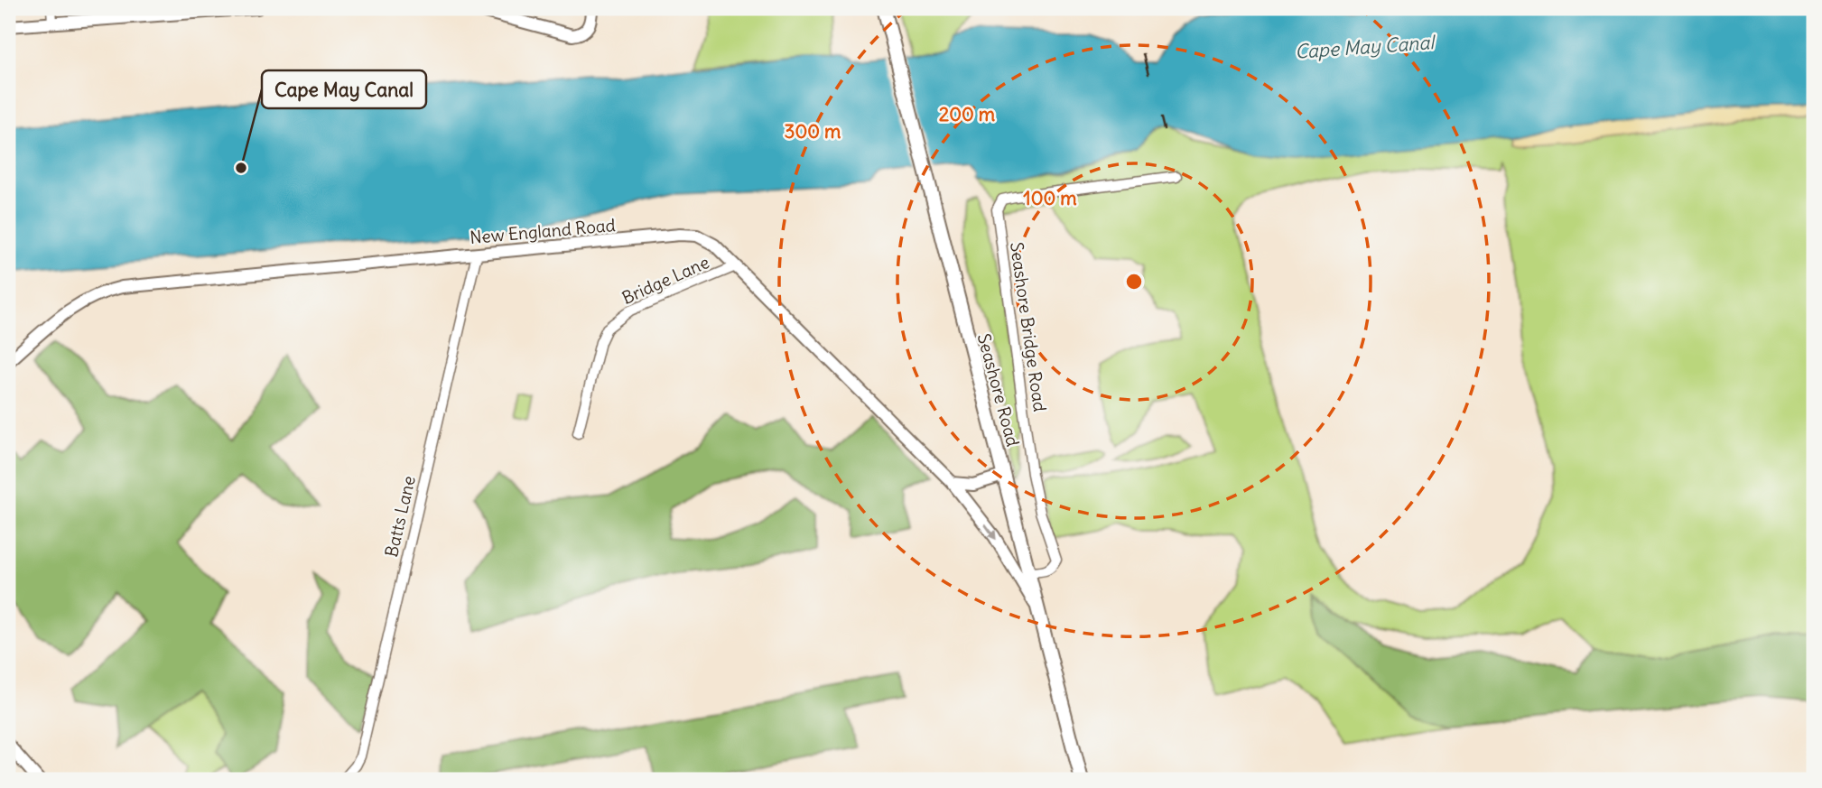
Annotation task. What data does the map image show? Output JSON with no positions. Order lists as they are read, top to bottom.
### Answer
{
  "streets": {
    "main road": ["Seashore Road"],
    "street": [
      "New England Road",
      "Bridge Lane",
      "Seashore Bridge Road",
      "Batts Lane"
    ]
  },
  "crossings": [
    ["New England Road", "Bridge Lane"],
    ["New England Road", "Seashore Road"],
    ["New England Road", "Batts Lane"],
    ["Seashore Bridge Road", "Seashore Road"]
  ],
  "water": ["Cape May Canal"],
  "places": ["Cape May Canal"],
  "rings": ["200 m", "300 m", "100 m"]
}
